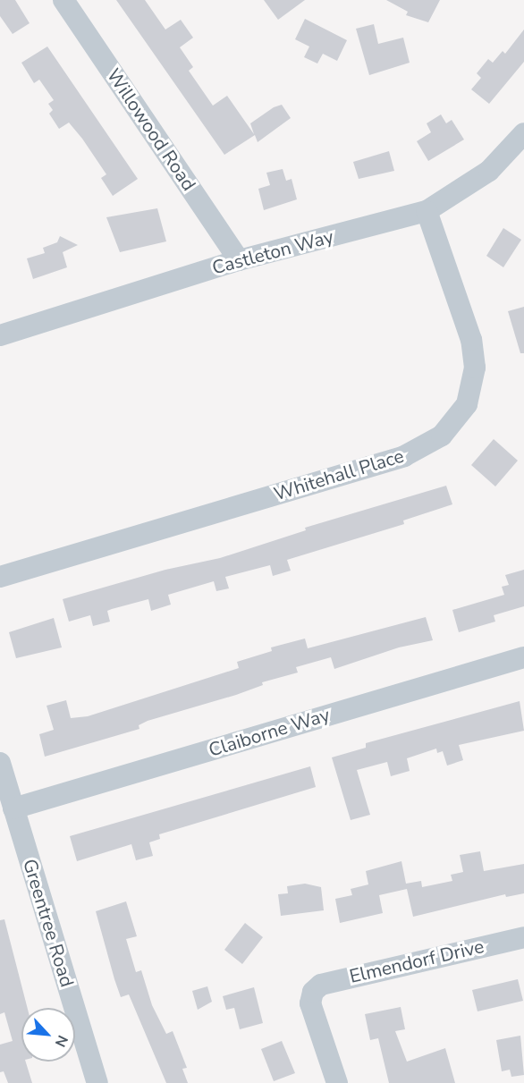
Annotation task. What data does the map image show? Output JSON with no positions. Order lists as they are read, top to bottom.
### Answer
{
  "streets": {
    "street": [
      "Willowood Road",
      "Castleton Way",
      "Whitehall Place",
      "Claiborne Way",
      "Greentree Road",
      "Elmendorf Drive"
    ]
  },
  "crossings": [
    ["Willowood Road", "Castleton Way"],
    ["Castleton Way", "Whitehall Place"],
    ["Claiborne Way", "Greentree Road"]
  ],
  "north": "bottom right"
}
